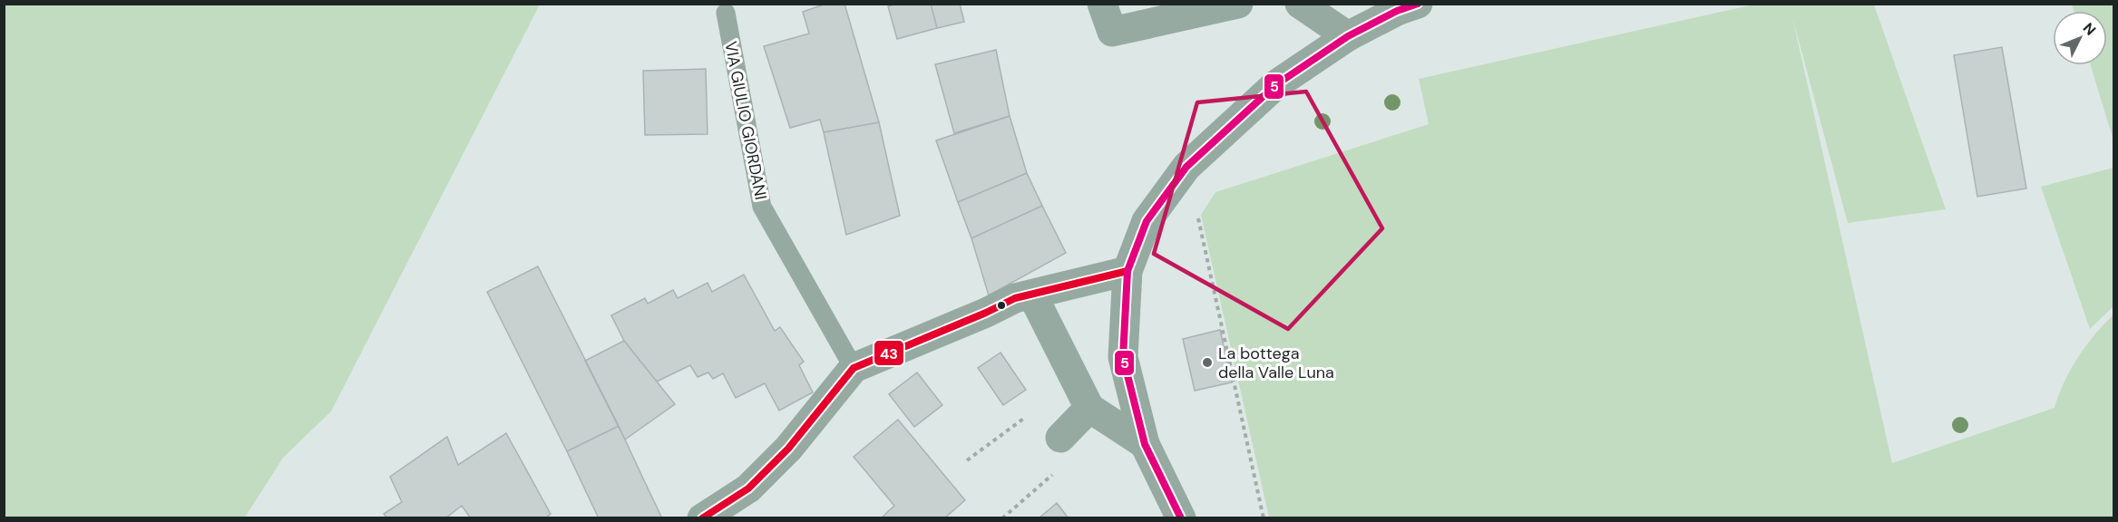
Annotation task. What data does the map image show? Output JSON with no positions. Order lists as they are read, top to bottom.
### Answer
{
  "streets": {
    "lane": ["VIA GIULIO GIORDANI"]
  },
  "places": ["La bottega della Valle Luna"],
  "lines": ["transit line 5", "transit line 43"],
  "north": "top right"
}
